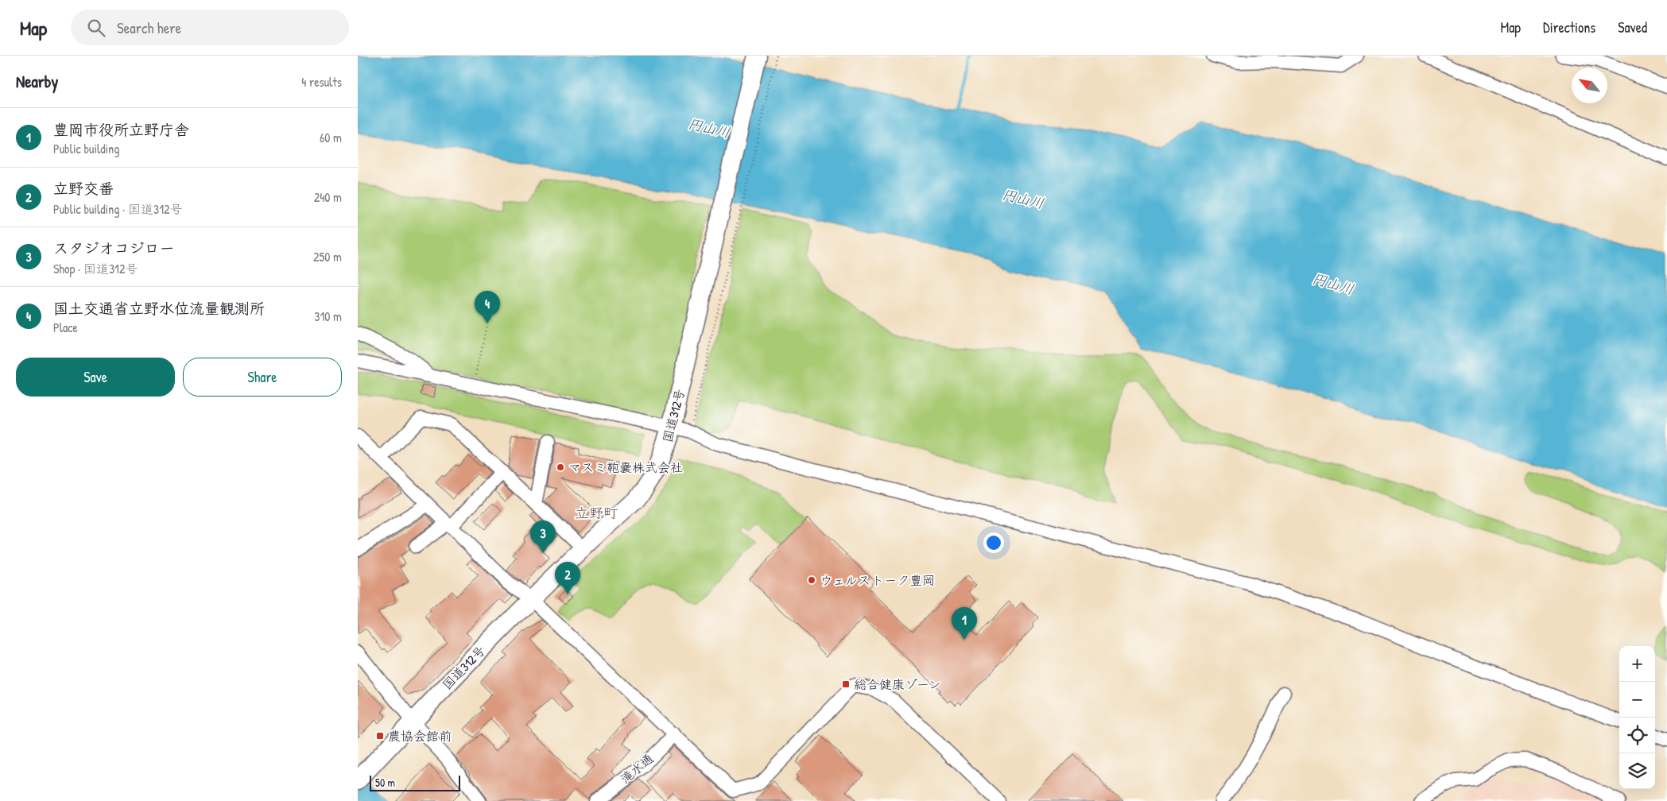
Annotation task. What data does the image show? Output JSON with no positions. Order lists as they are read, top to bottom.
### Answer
{
  "streets": {
    "highway": ["国道312号"],
    "street": ["滝水通"]
  },
  "districts": ["立野町"],
  "water": ["円山川"],
  "places": {
    "other": ["マスミ鞄嚢株式会社", "ウェルストーク豊岡"],
    "transit": ["総合健康ゾーン", "農協会館前"]
  },
  "scale_bar": "50 m",
  "north": "top left",
  "page": {
    "header": "Map",
    "search": "Search here",
    "nav": ["Map", "Directions", "Saved"],
    "heading": ["Nearby", "4 results"],
    "list": [
      {
        "mark": "1",
        "name": "豊岡市役所立野庁舎",
        "note": "Public building",
        "value": "60 m"
      },
      {
        "mark": "2",
        "name": "立野交番",
        "note": "Public building · 国道312号",
        "value": "240 m"
      },
      {
        "mark": "3",
        "name": "スタジオコジロー",
        "note": "Shop · 国道312号",
        "value": "250 m"
      },
      {
        "mark": "4",
        "name": "国土交通省立野水位流量観測所",
        "note": "Place",
        "value": "310 m"
      }
    ],
    "pins": [
      "4",
      "3",
      "2",
      "1"
    ],
    "buttons": ["Save", "Share"],
    "map_buttons": ["+", "−"],
    "scale": "50 m"
  }
}
